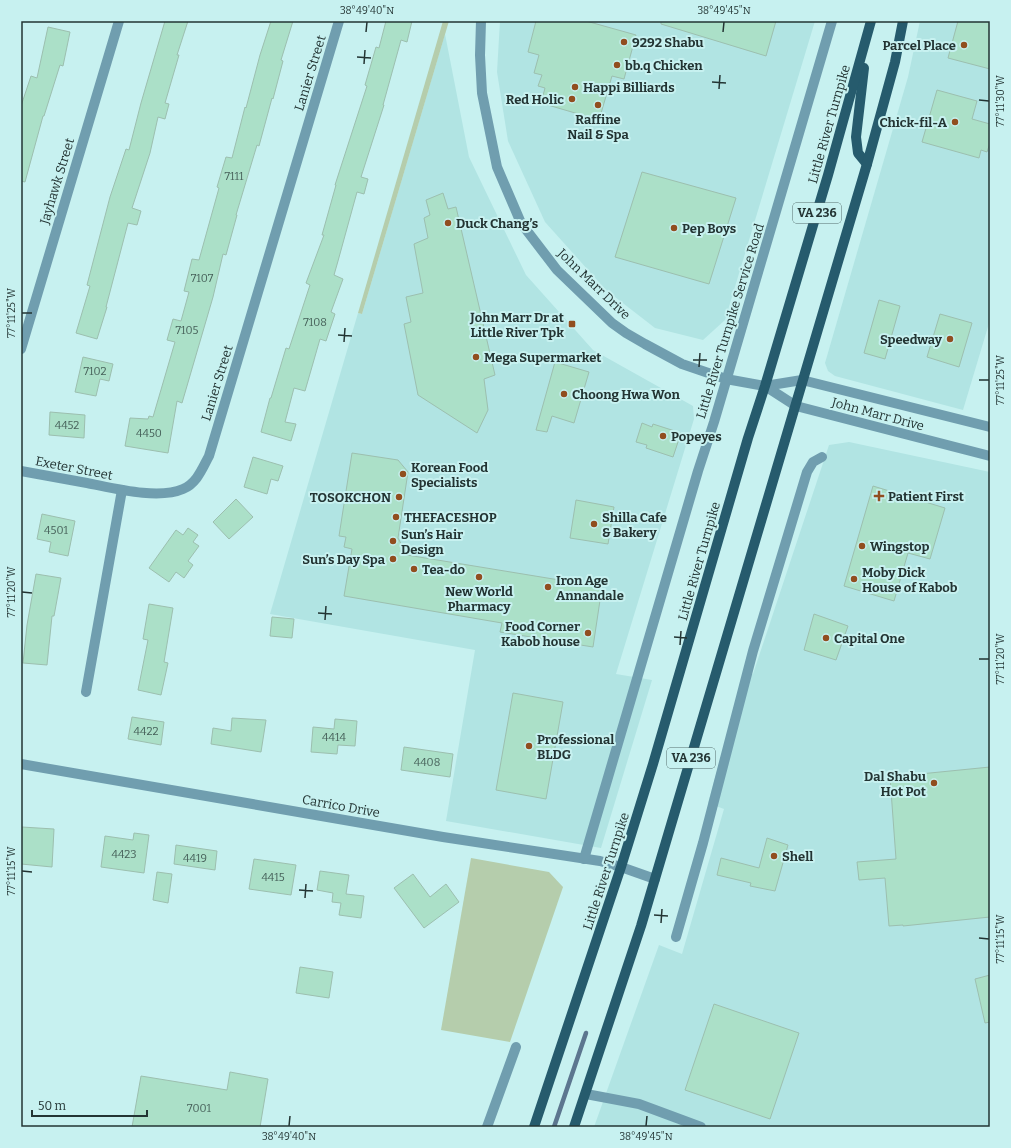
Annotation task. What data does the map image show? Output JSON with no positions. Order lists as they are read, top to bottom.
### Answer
{
  "streets": {
    "main road": ["Little River Turnpike", "VA 236"],
    "street": [
      "Lanier Street",
      "Jayhawk Street",
      "John Marr Drive",
      "Little River Turnpike Service Road",
      "Exeter Street",
      "Carrico Drive"
    ]
  },
  "crossings": [
    ["Lanier Street", "Exeter Street"],
    ["Little River Turnpike", "John Marr Drive"],
    ["Little River Turnpike", "Carrico Drive"],
    ["VA 236", "John Marr Drive"],
    ["VA 236", "Carrico Drive"],
    ["John Marr Drive", "Little River Turnpike Service Road"],
    ["Little River Turnpike Service Road", "Carrico Drive"]
  ],
  "places": {
    "other": [
      "9292 Shabu",
      "Parcel Place",
      "bb.q Chicken",
      "Happi Billiards",
      "Red Holic",
      "Raffine Nail & Spa",
      "Chick-fil-A",
      "Duck Chang’s",
      "Pep Boys",
      "Speedway",
      "Mega Supermarket",
      "Choong Hwa Won",
      "Popeyes",
      "Korean Food Specialists",
      "TOSOKCHON",
      "THEFACESHOP",
      "Shilla Cafe & Bakery",
      "Sun’s Hair Design",
      "Wingstop",
      "Sun’s Day Spa",
      "Tea-do",
      "New World Pharmacy",
      "Moby Dick House of Kabob",
      "Iron Age Annandale",
      "Food Corner Kabob house",
      "Capital One",
      "Professional BLDG",
      "Dal Shabu Hot Pot",
      "Shell"
    ],
    "transit": ["John Marr Dr at Little River Tpk"],
    "health": ["Patient First"]
  },
  "house_numbers": [
    "7111",
    "7107",
    "7108",
    "7105",
    "7102",
    "4452",
    "4450",
    "4501",
    "4422",
    "4414",
    "4408",
    "4423",
    "4419",
    "4415",
    "7001"
  ],
  "scale_bar": "50 m",
  "coordinates": [
    "38°49'40\"N",
    "38°49'45\"N",
    "77°11'30\"W",
    "77°11'25\"W",
    "77°11'20\"W",
    "77°11'15\"W"
  ]
}
